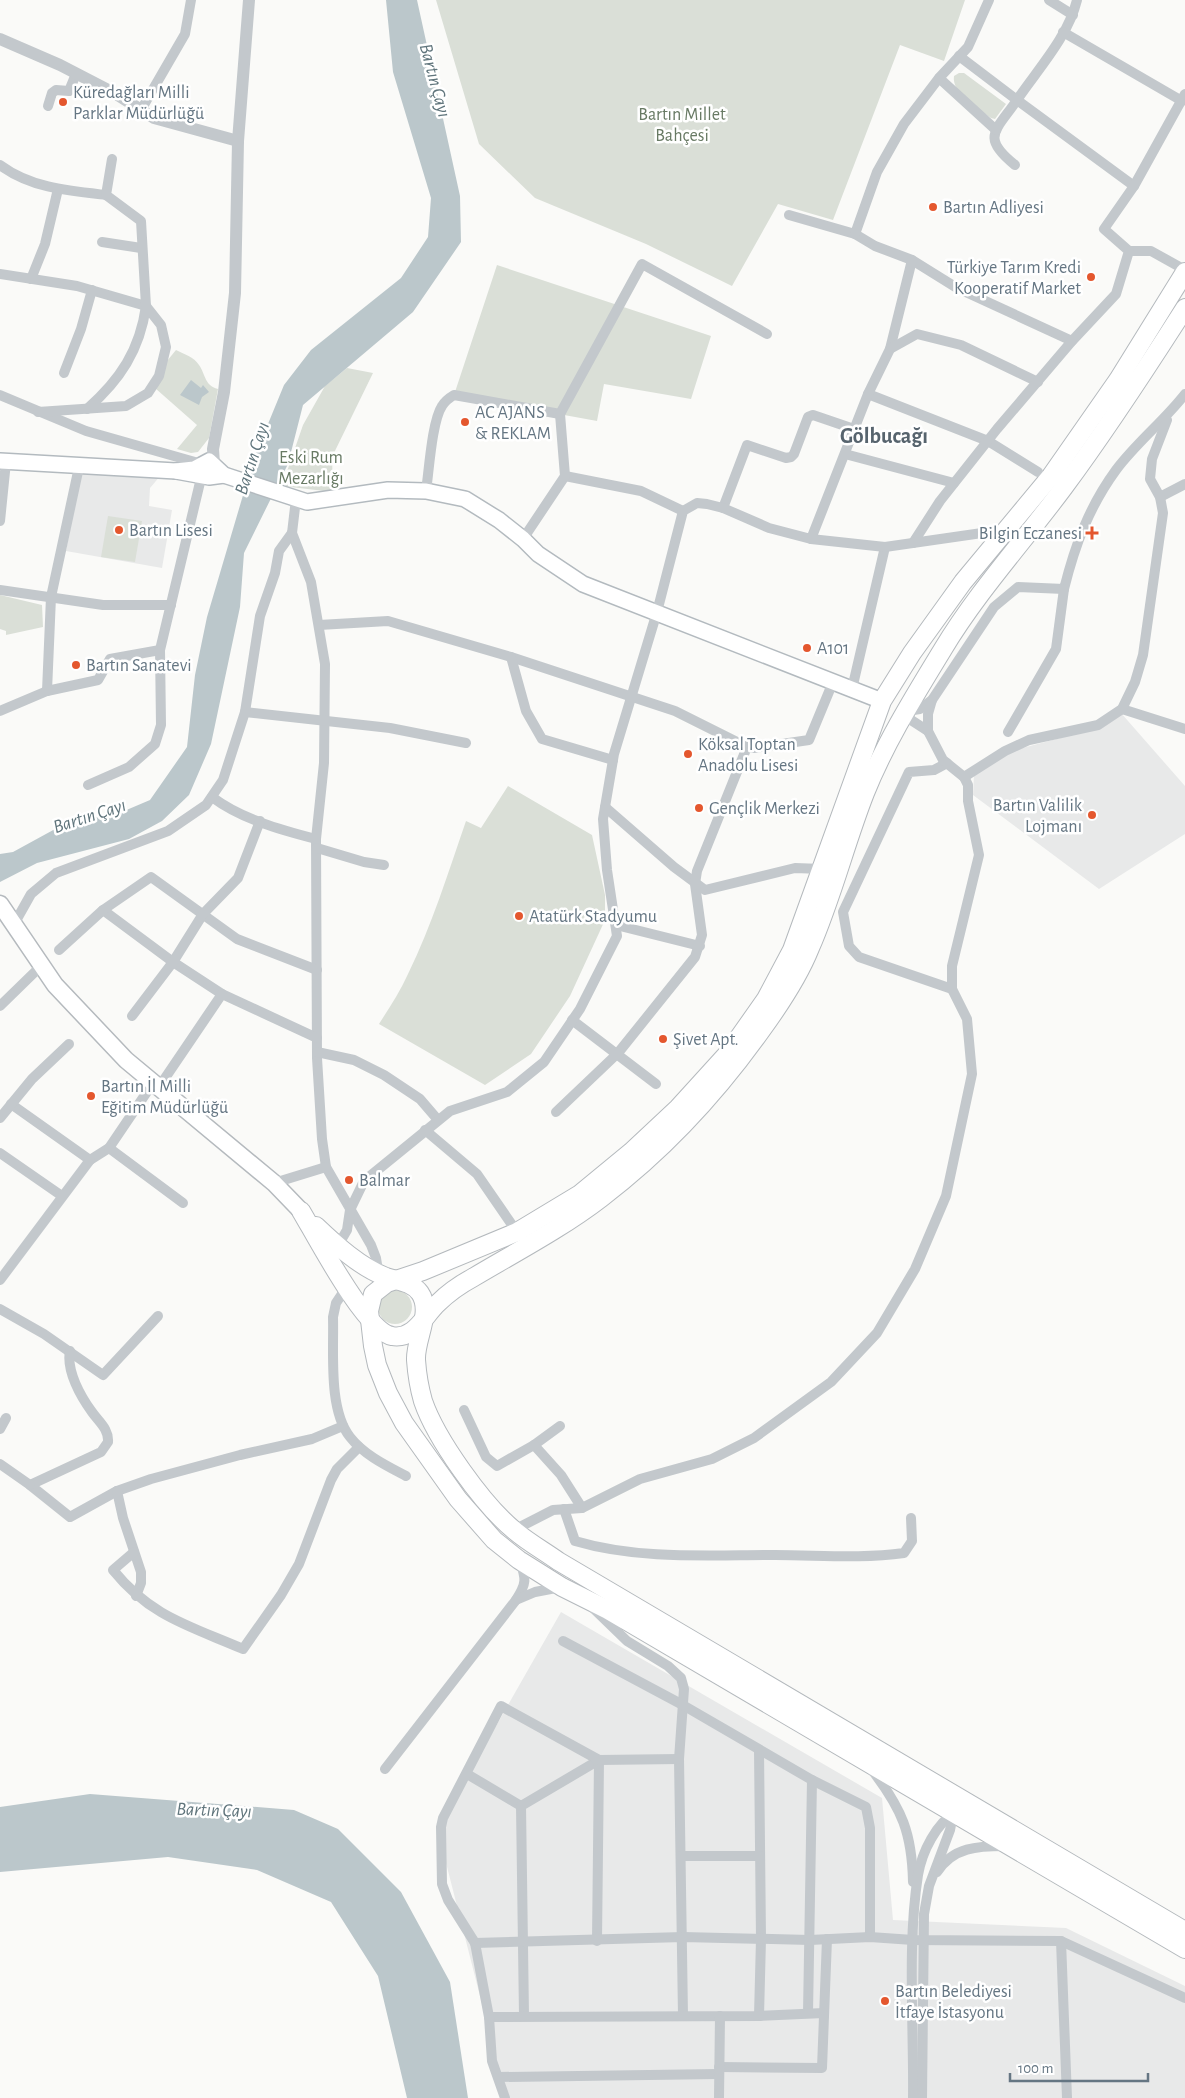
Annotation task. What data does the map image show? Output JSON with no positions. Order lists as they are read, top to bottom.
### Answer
{
  "districts": ["Gölbucağı"],
  "water": ["Bartın Çayı"],
  "parks": ["Bartın Millet Bahçesi", "Eski Rum Mezarlığı"],
  "places": {
    "other": [
      "Küredağları Milli Parklar Müdürlüğü",
      "Bartın Adliyesi",
      "Türkiye Tarım Kredi Kooperatif Market",
      "AC AJANS & REKLAM",
      "Bartın Lisesi",
      "A101",
      "Bartın Sanatevi",
      "Köksal Toptan Anadolu Lisesi",
      "Gençlik Merkezi",
      "Bartın Valilik Lojmanı",
      "Atatürk Stadyumu",
      "Şivet Apt.",
      "Bartın İl Milli Eğitim Müdürlüğü",
      "Balmar",
      "Bartın Belediyesi İtfaye İstasyonu"
    ],
    "health": ["Bilgin Eczanesi"]
  },
  "scale_bar": "100 m"
}
